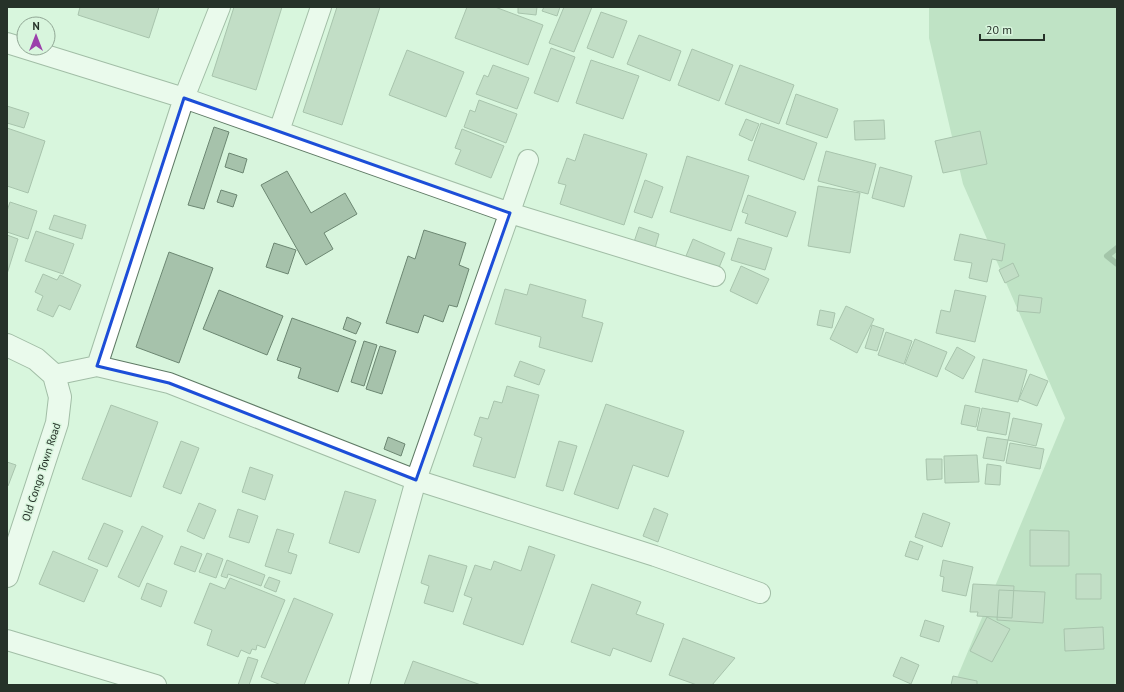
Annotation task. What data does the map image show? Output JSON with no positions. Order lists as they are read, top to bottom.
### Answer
{
  "streets": {
    "street": ["Old Congo Town Road"]
  },
  "scale_bar": "20 m",
  "north": "top"
}
